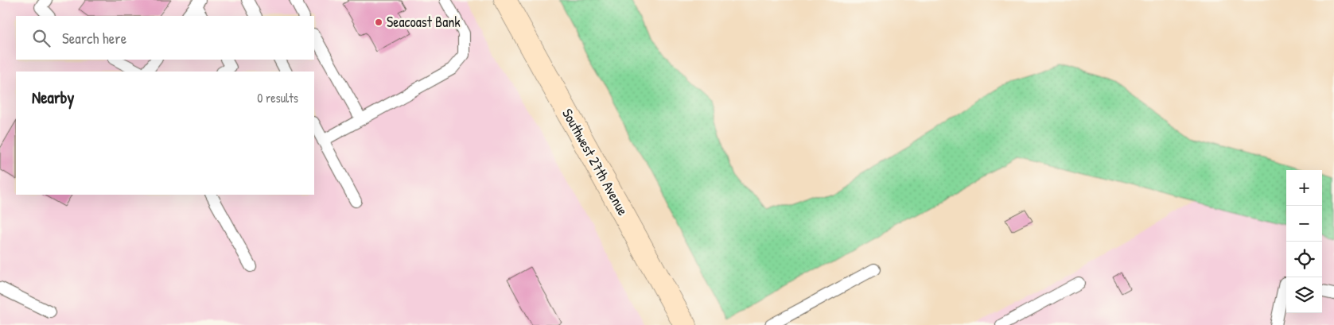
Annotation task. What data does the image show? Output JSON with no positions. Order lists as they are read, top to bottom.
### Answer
{
  "streets": {
    "main road": ["Southwest 27th Avenue"]
  },
  "places": ["Seacoast Bank"],
  "page": {
    "search": "Search here",
    "heading": ["Nearby", "0 results"],
    "map_buttons": ["+", "−"]
  }
}
